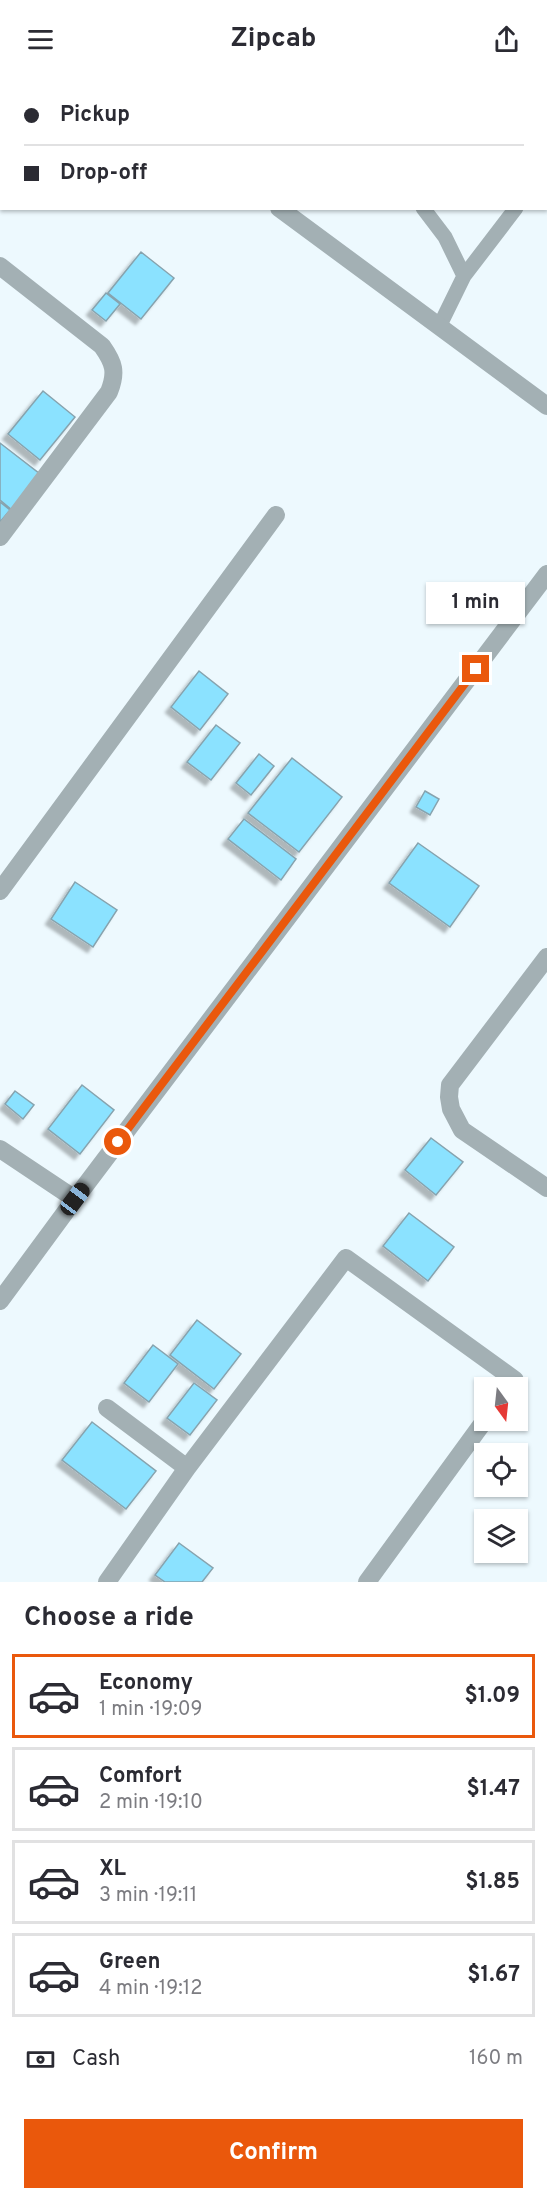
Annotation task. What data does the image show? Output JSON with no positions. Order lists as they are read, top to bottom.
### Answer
{
  "north": "bottom",
  "page": {
    "header": "Zipcab",
    "banner": ["Pickup", "Drop-off"],
    "bubble": "1 min",
    "heading": "Choose a ride",
    "list": [
      {
        "name": "Economy",
        "note": "1 min · 19:09",
        "value": "$1.09"
      },
      {
        "name": "Comfort",
        "note": "2 min · 19:10",
        "value": "$1.47"
      },
      {
        "name": "XL",
        "note": "3 min · 19:11",
        "value": "$1.85"
      },
      {
        "name": "Green",
        "note": "4 min · 19:12",
        "value": "$1.67"
      }
    ],
    "pay": ["Cash", "160 m"],
    "buttons": "Confirm"
  }
}
